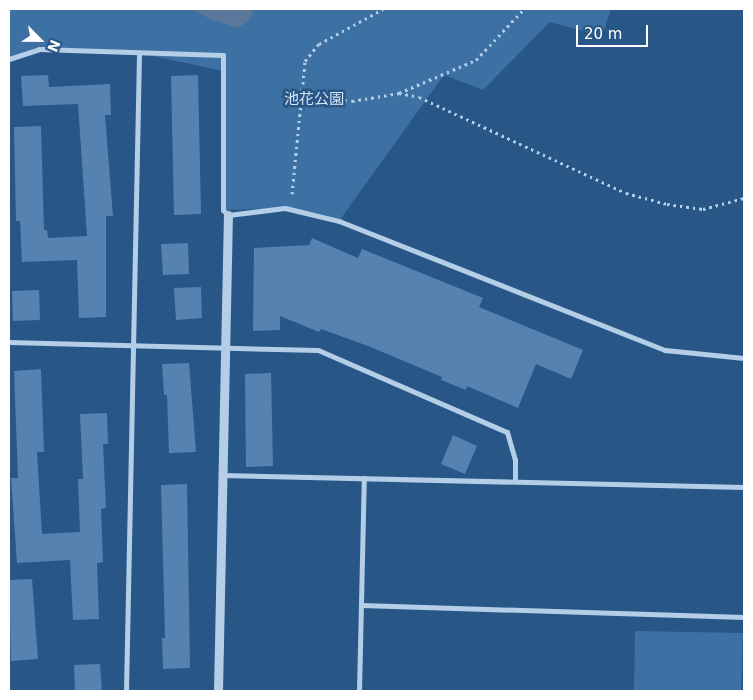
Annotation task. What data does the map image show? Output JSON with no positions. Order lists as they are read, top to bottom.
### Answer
{
  "parks": ["池花公園"],
  "scale_bar": "20 m",
  "north": "bottom right"
}
